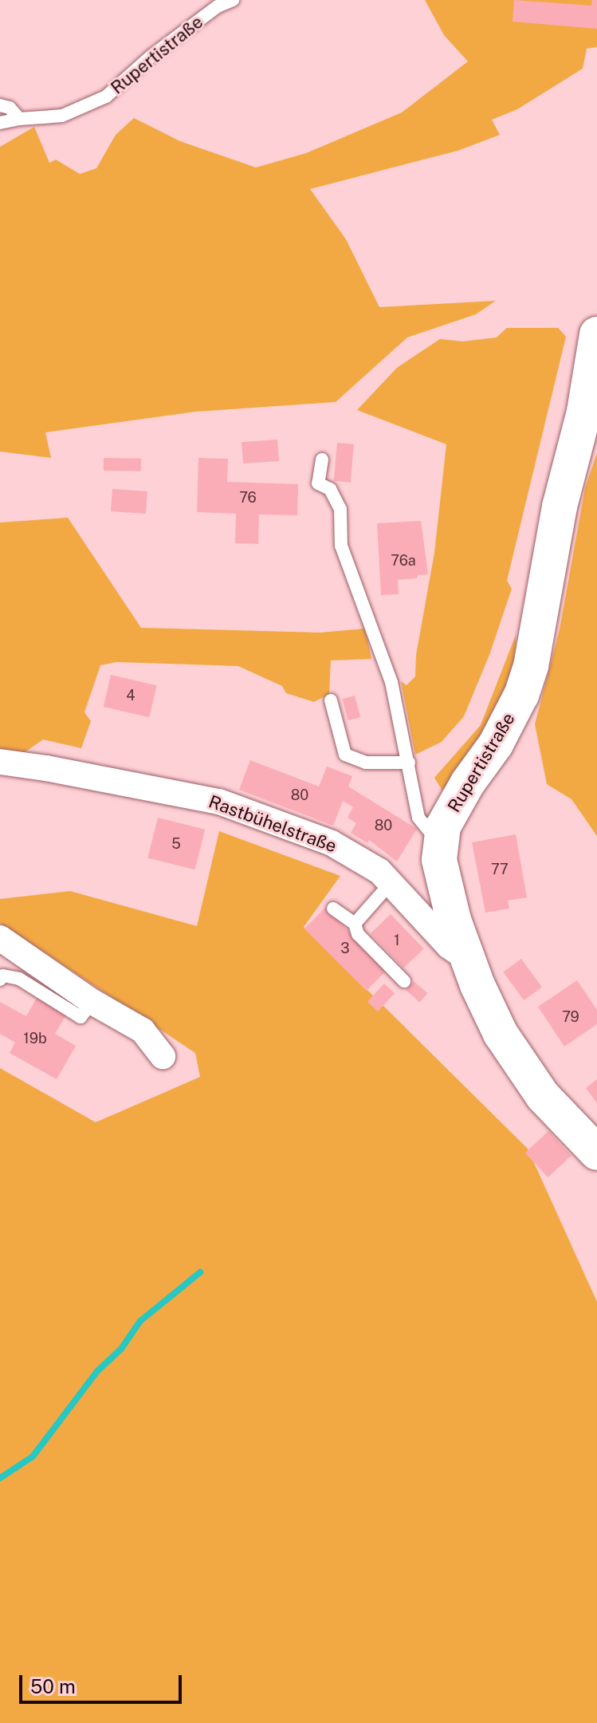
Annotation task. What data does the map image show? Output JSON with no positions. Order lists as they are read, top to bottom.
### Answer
{
  "streets": {
    "main road": ["Rupertistraße"],
    "street": ["Rastbühelstraße"]
  },
  "crossings": [
    ["Rupertistraße", "Rastbühelstraße"]
  ],
  "house_numbers": [
    "76",
    "76a",
    "4",
    "80",
    "80",
    "5",
    "77",
    "1",
    "3",
    "79",
    "19b"
  ],
  "scale_bar": "50 m"
}
